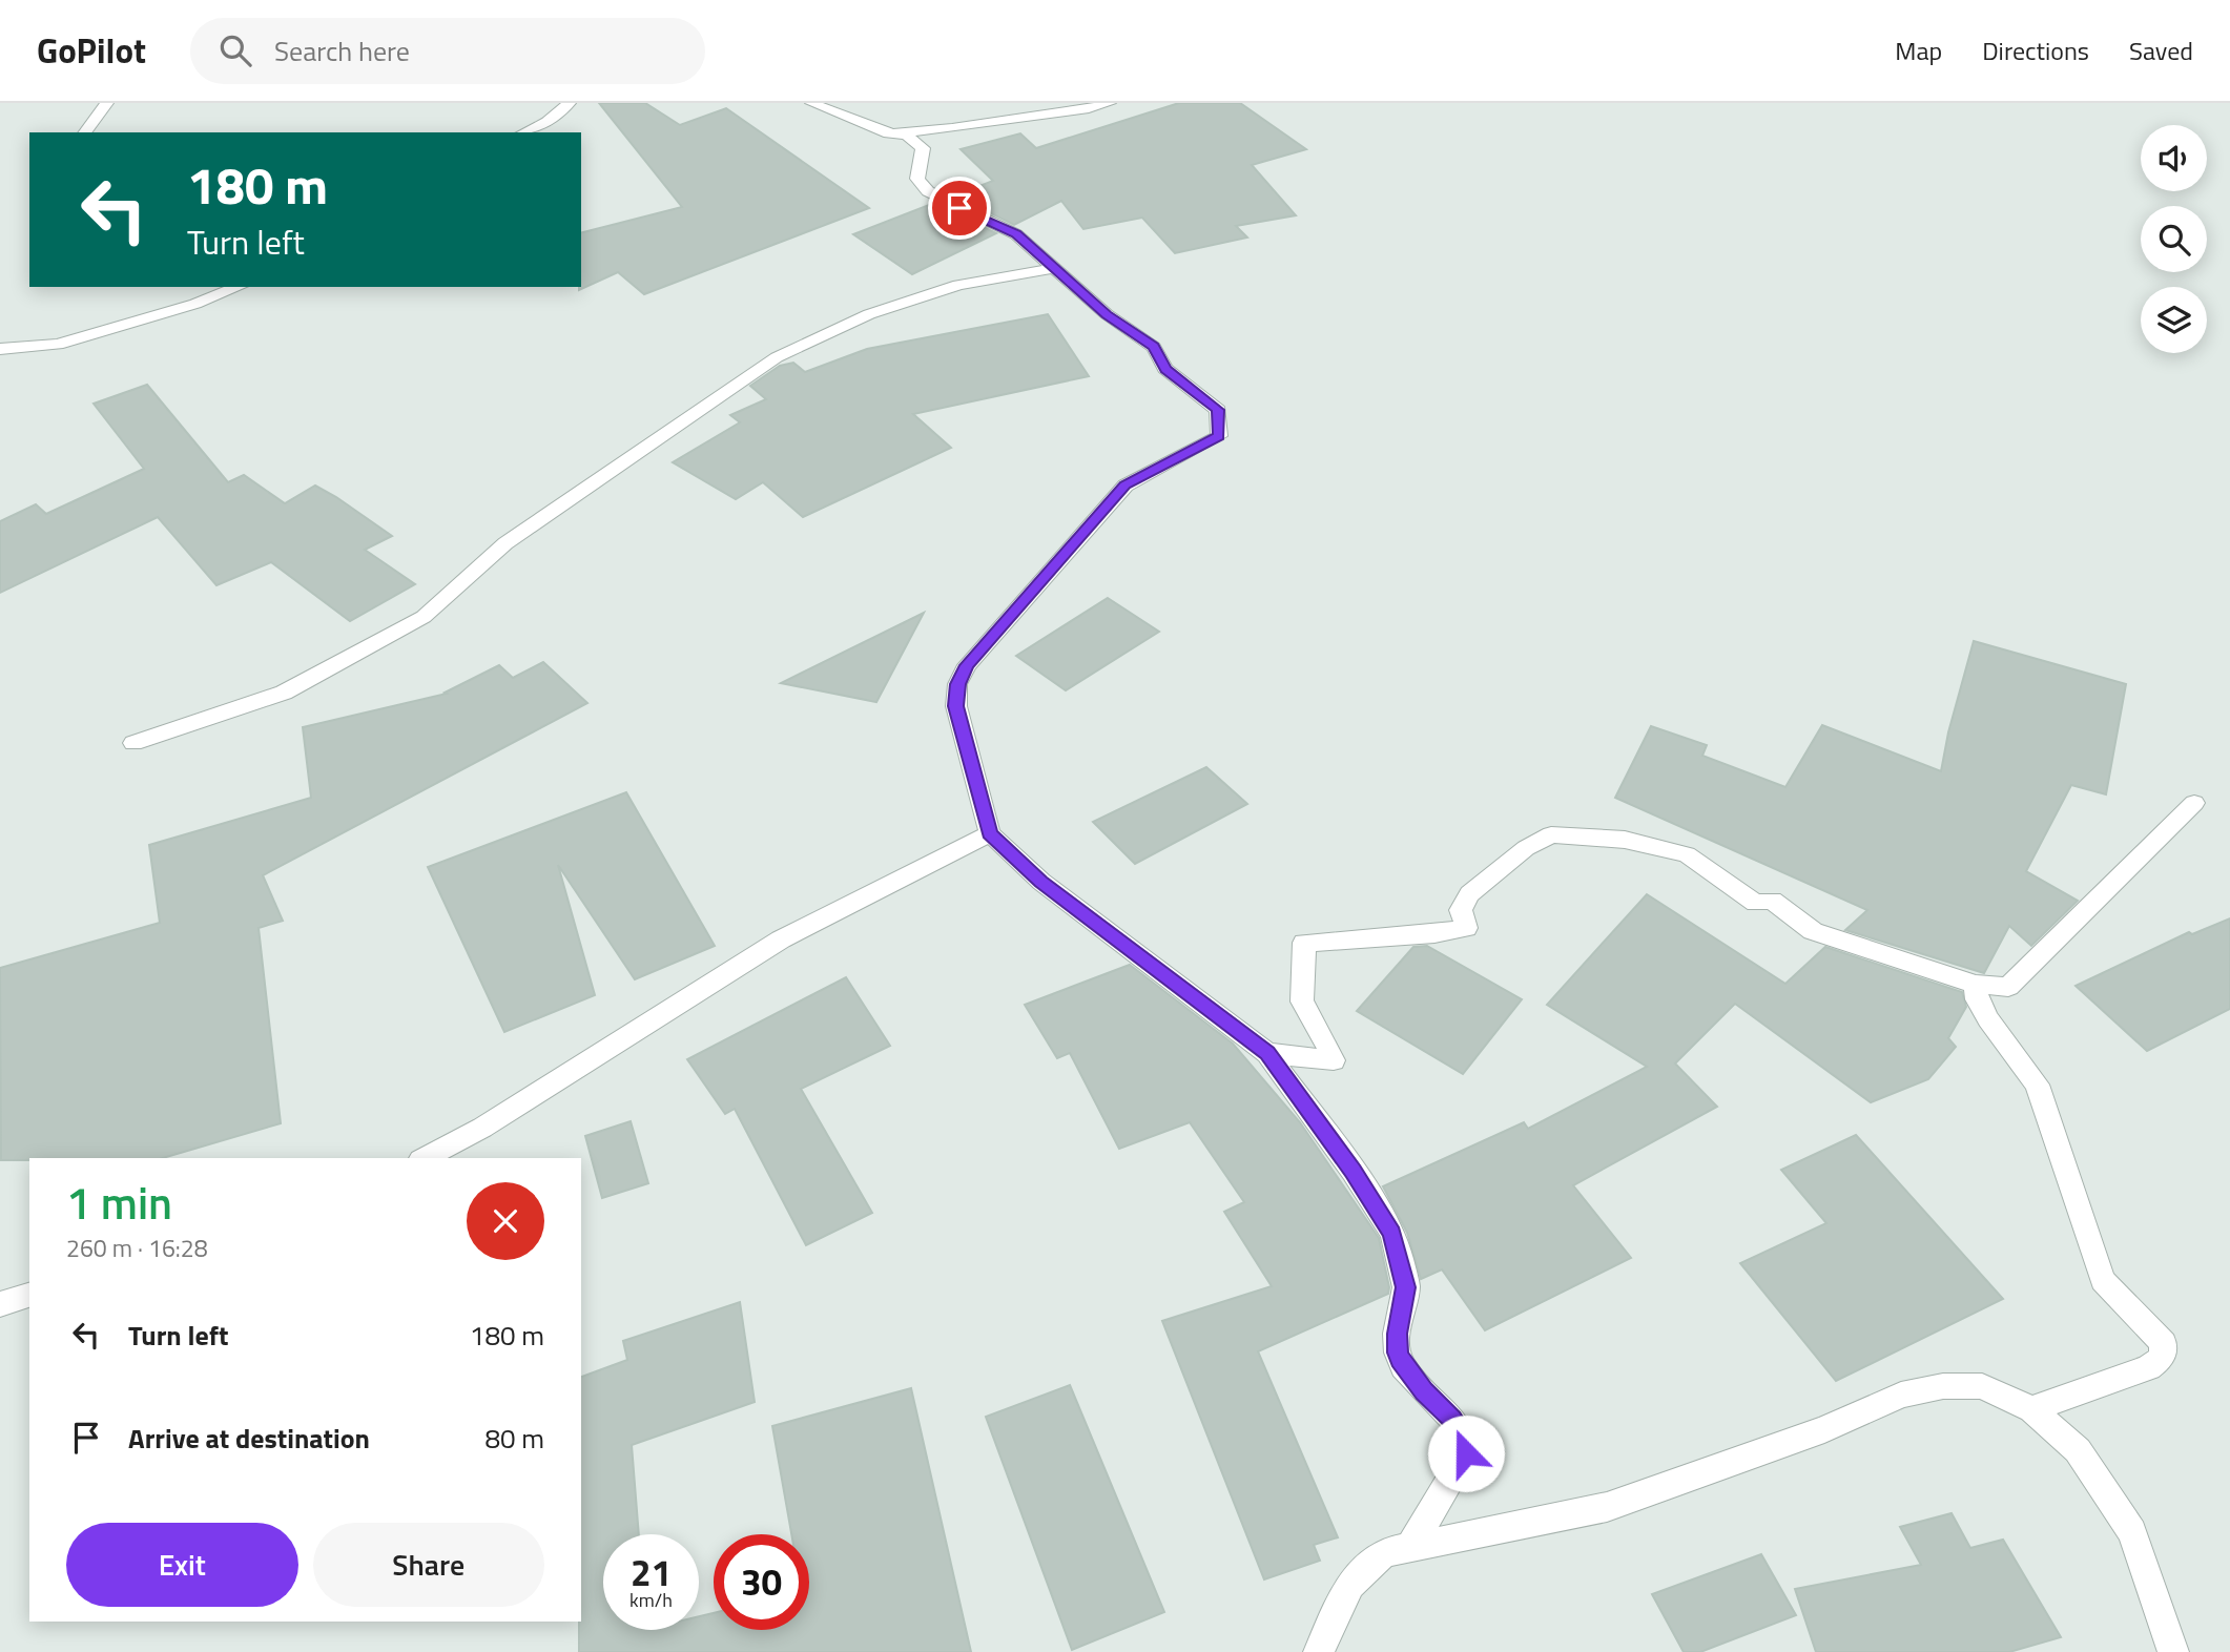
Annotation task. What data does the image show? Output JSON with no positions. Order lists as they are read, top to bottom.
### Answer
{
  "page": {
    "header": "GoPilot",
    "search": "Search here",
    "nav": ["Map", "Directions", "Saved"],
    "turn": ["180 m", "Turn left"],
    "heading": ["1 min", "260 m · 16:28"],
    "list": [
      {
        "name": "Turn left",
        "value": "180 m"
      },
      {
        "name": "Arrive at destination",
        "value": "80 m"
      }
    ],
    "buttons": ["Exit", "Share"],
    "speed": "21 km/h",
    "limit": "30"
  }
}
